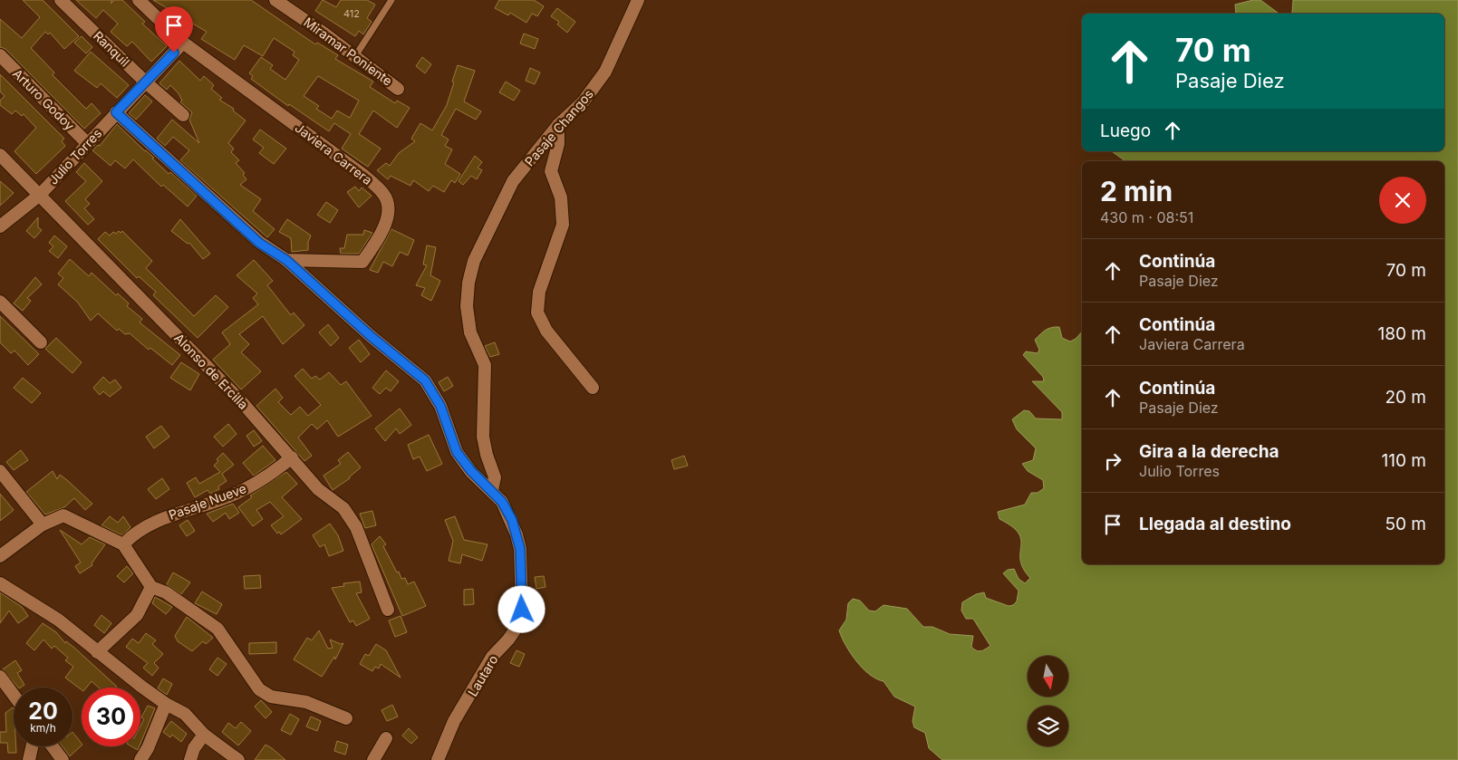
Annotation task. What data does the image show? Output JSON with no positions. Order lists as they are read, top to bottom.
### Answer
{
  "streets": {
    "street": [
      "Ranquil",
      "Miramar Poniente",
      "Arturo Godoy",
      "Pasaje Changos",
      "Javiera Carrera",
      "Julio Torres",
      "Alonso de Ercilla",
      "Pasaje Nueve",
      "Lautaro"
    ]
  },
  "crossings": [
    ["Ranquil", "Julio Torres"],
    ["Arturo Godoy", "Julio Torres"],
    ["Pasaje Changos", "Lautaro"],
    ["Javiera Carrera", "Julio Torres"],
    ["Javiera Carrera", "Lautaro"],
    ["Julio Torres", "Alonso de Ercilla"],
    ["Alonso de Ercilla", "Pasaje Nueve"]
  ],
  "house_numbers": ["412"],
  "north": "bottom",
  "page": {
    "turn": ["70 m", "Pasaje Diez"],
    "then": "Luego",
    "heading": ["2 min", "430 m · 08:51"],
    "list": [
      {
        "name": "Continúa",
        "note": "Pasaje Diez",
        "value": "70 m"
      },
      {
        "name": "Continúa",
        "note": "Javiera Carrera",
        "value": "180 m"
      },
      {
        "name": "Continúa",
        "note": "Pasaje Diez",
        "value": "20 m"
      },
      {
        "name": "Gira a la derecha",
        "note": "Julio Torres",
        "value": "110 m"
      },
      {
        "name": "Llegada al destino",
        "value": "50 m"
      }
    ],
    "speed": "20 km/h",
    "limit": "30"
  }
}
